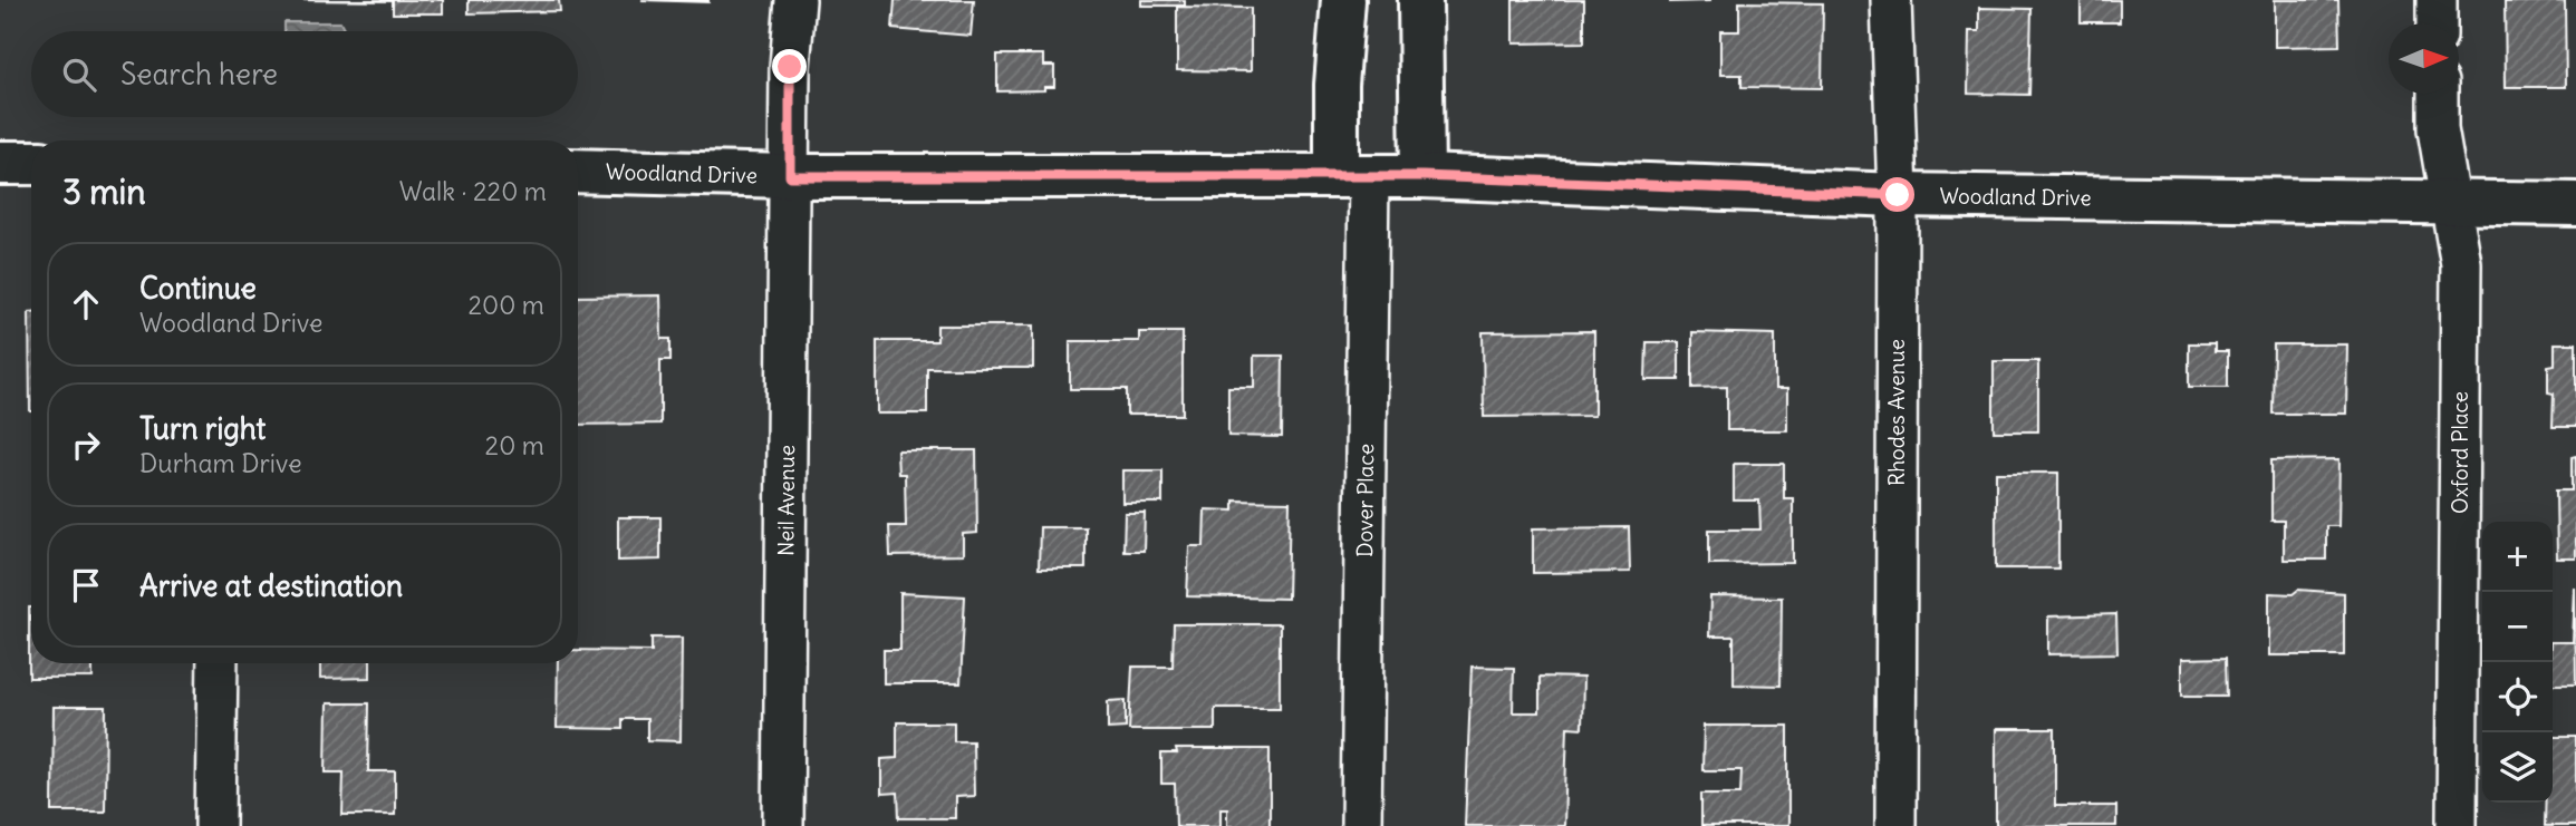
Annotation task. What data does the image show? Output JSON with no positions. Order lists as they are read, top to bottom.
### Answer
{
  "streets": {
    "main road": ["Woodland Drive"],
    "street": [
      "Rhodes Avenue",
      "Oxford Place",
      "Neil Avenue",
      "Dover Place"
    ]
  },
  "crossings": [
    ["Woodland Drive", "Rhodes Avenue"],
    ["Woodland Drive", "Oxford Place"],
    ["Woodland Drive", "Neil Avenue"],
    ["Woodland Drive", "Dover Place"]
  ],
  "north": "right",
  "page": {
    "search": "Search here",
    "heading": ["3 min", "Walk · 220 m"],
    "list": [
      ["Continue", "Woodland Drive", "200 m"],
      ["Turn right", "Durham Drive", "20 m"],
      "Arrive at destination"
    ],
    "map_buttons": ["+", "−"]
  }
}
